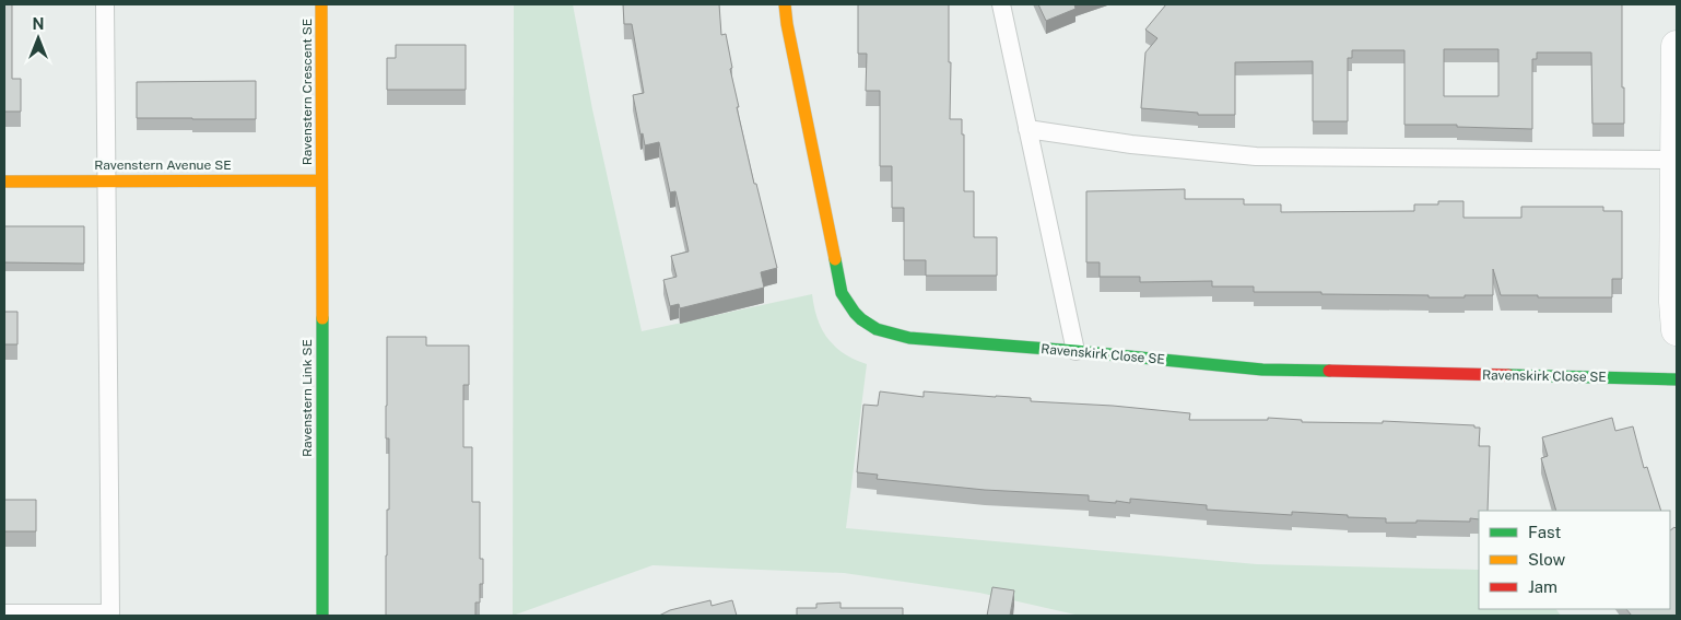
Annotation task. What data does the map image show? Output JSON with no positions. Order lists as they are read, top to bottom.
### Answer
{
  "streets": {
    "street": [
      "Ravenstern Crescent SE",
      "Ravenstern Avenue SE",
      "Ravenskirk Close SE",
      "Ravenstern Link SE"
    ]
  },
  "crossings": [
    ["Ravenstern Crescent SE", "Ravenstern Avenue SE"],
    ["Ravenstern Crescent SE", "Ravenstern Link SE"],
    ["Ravenstern Avenue SE", "Ravenstern Link SE"]
  ],
  "legend": ["Fast", "Slow", "Jam"],
  "north": "top"
}
